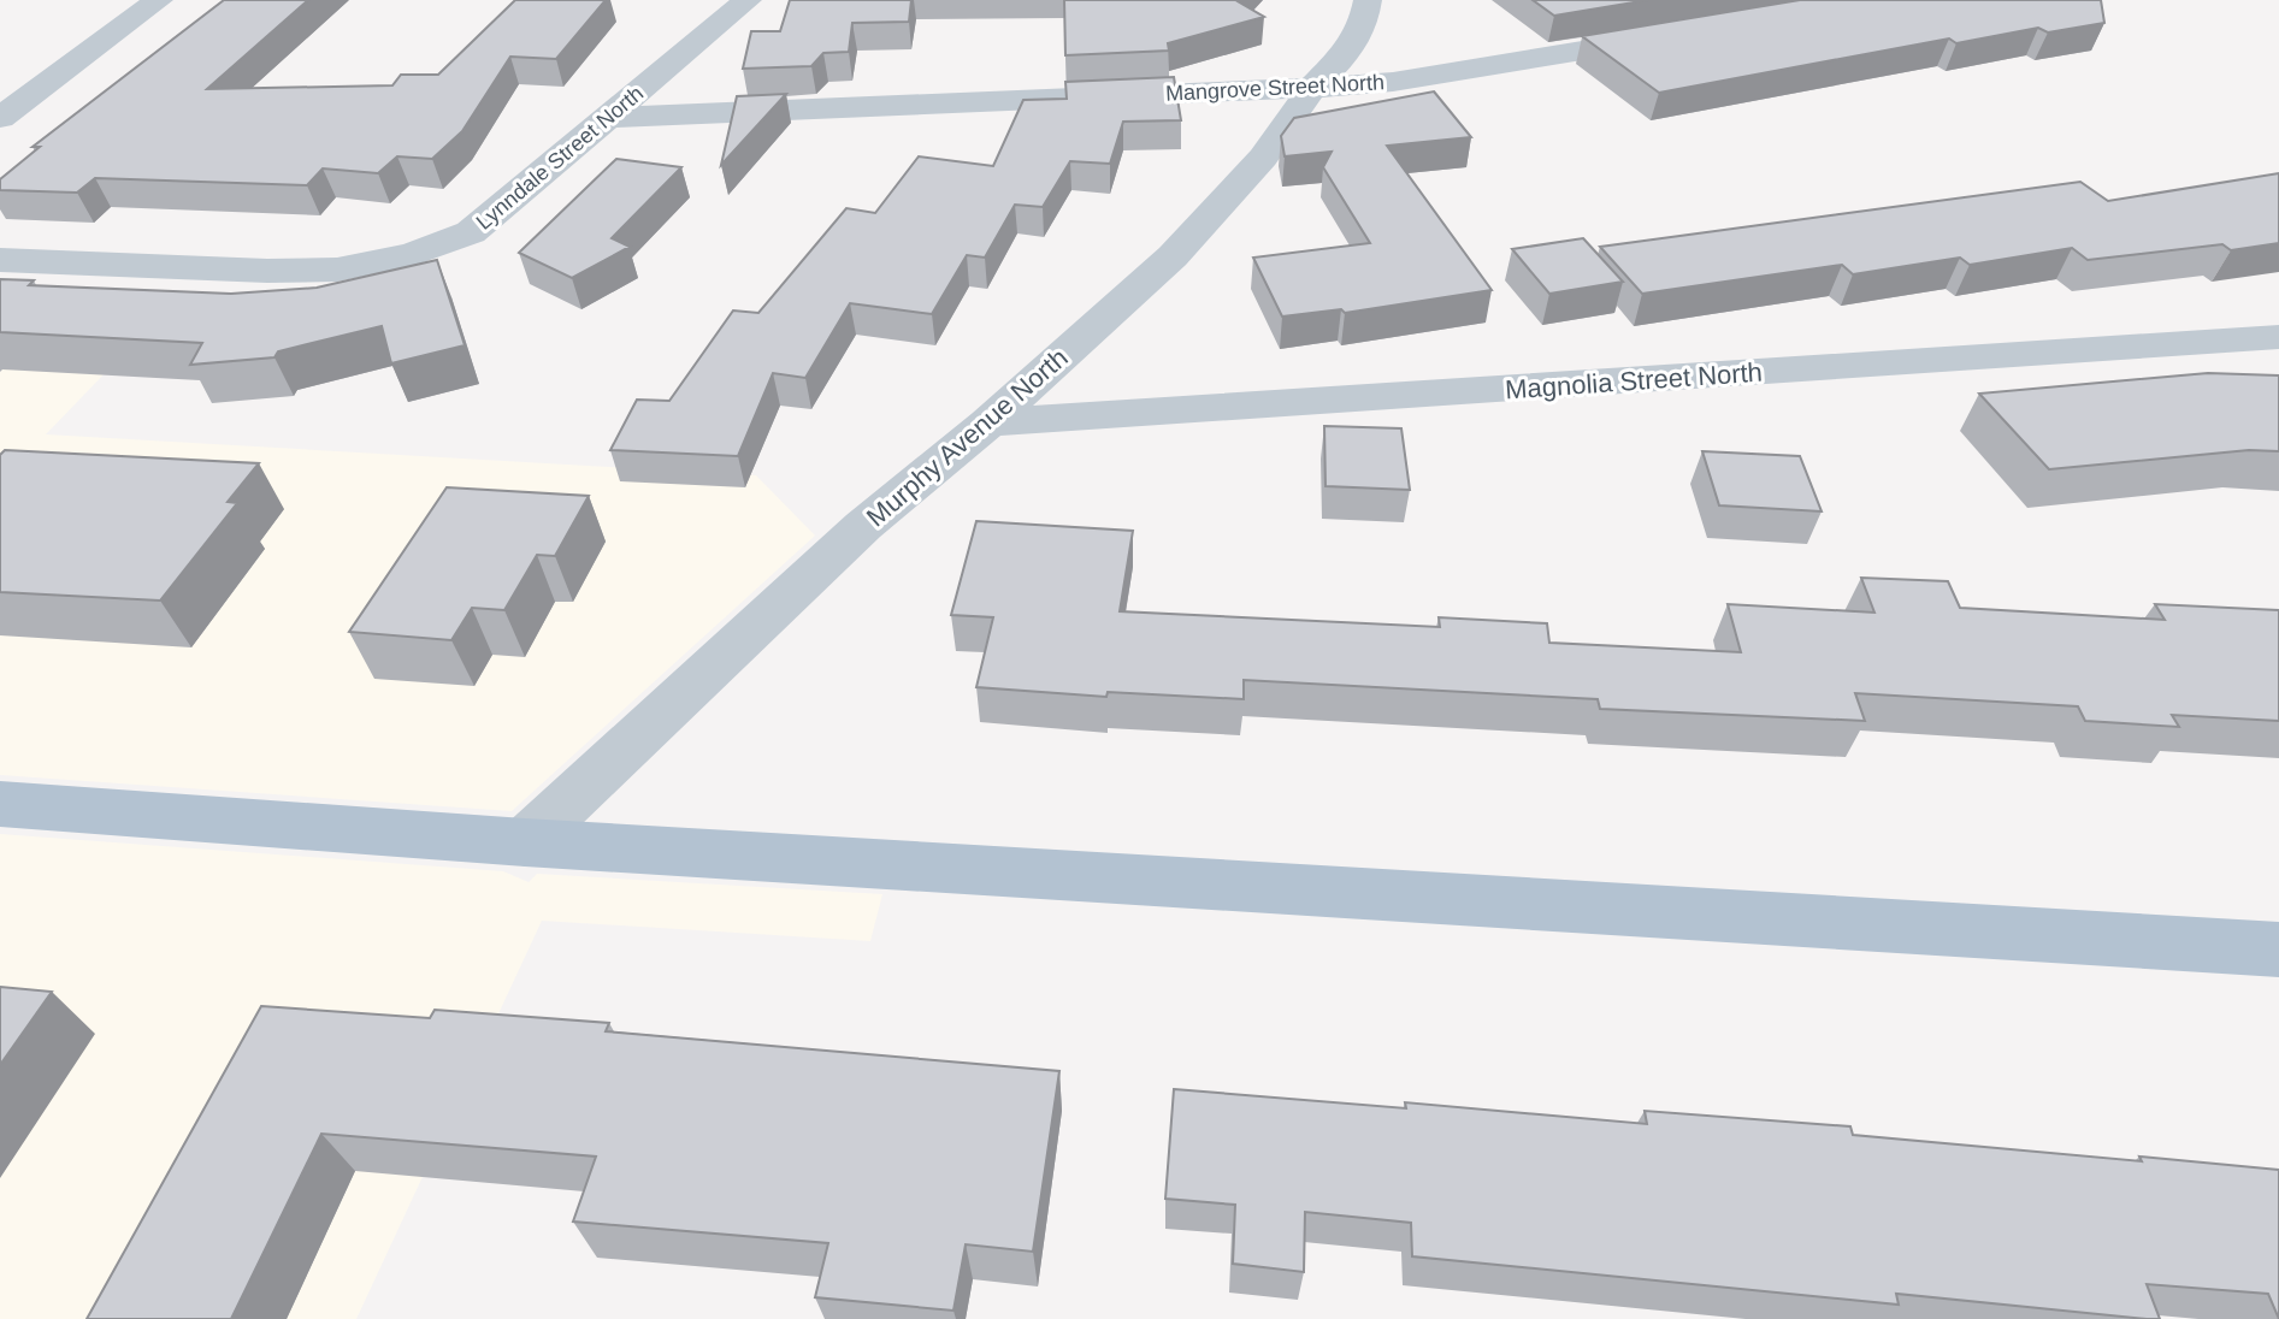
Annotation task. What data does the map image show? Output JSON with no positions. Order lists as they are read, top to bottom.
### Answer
{
  "streets": {
    "street": [
      "Mangrove Street North",
      "Lynndale Street North",
      "Magnolia Street North",
      "Murphy Avenue North"
    ]
  },
  "crossings": [
    ["Mangrove Street North", "Lynndale Street North"],
    ["Mangrove Street North", "Murphy Avenue North"],
    ["Magnolia Street North", "Murphy Avenue North"]
  ]
}
